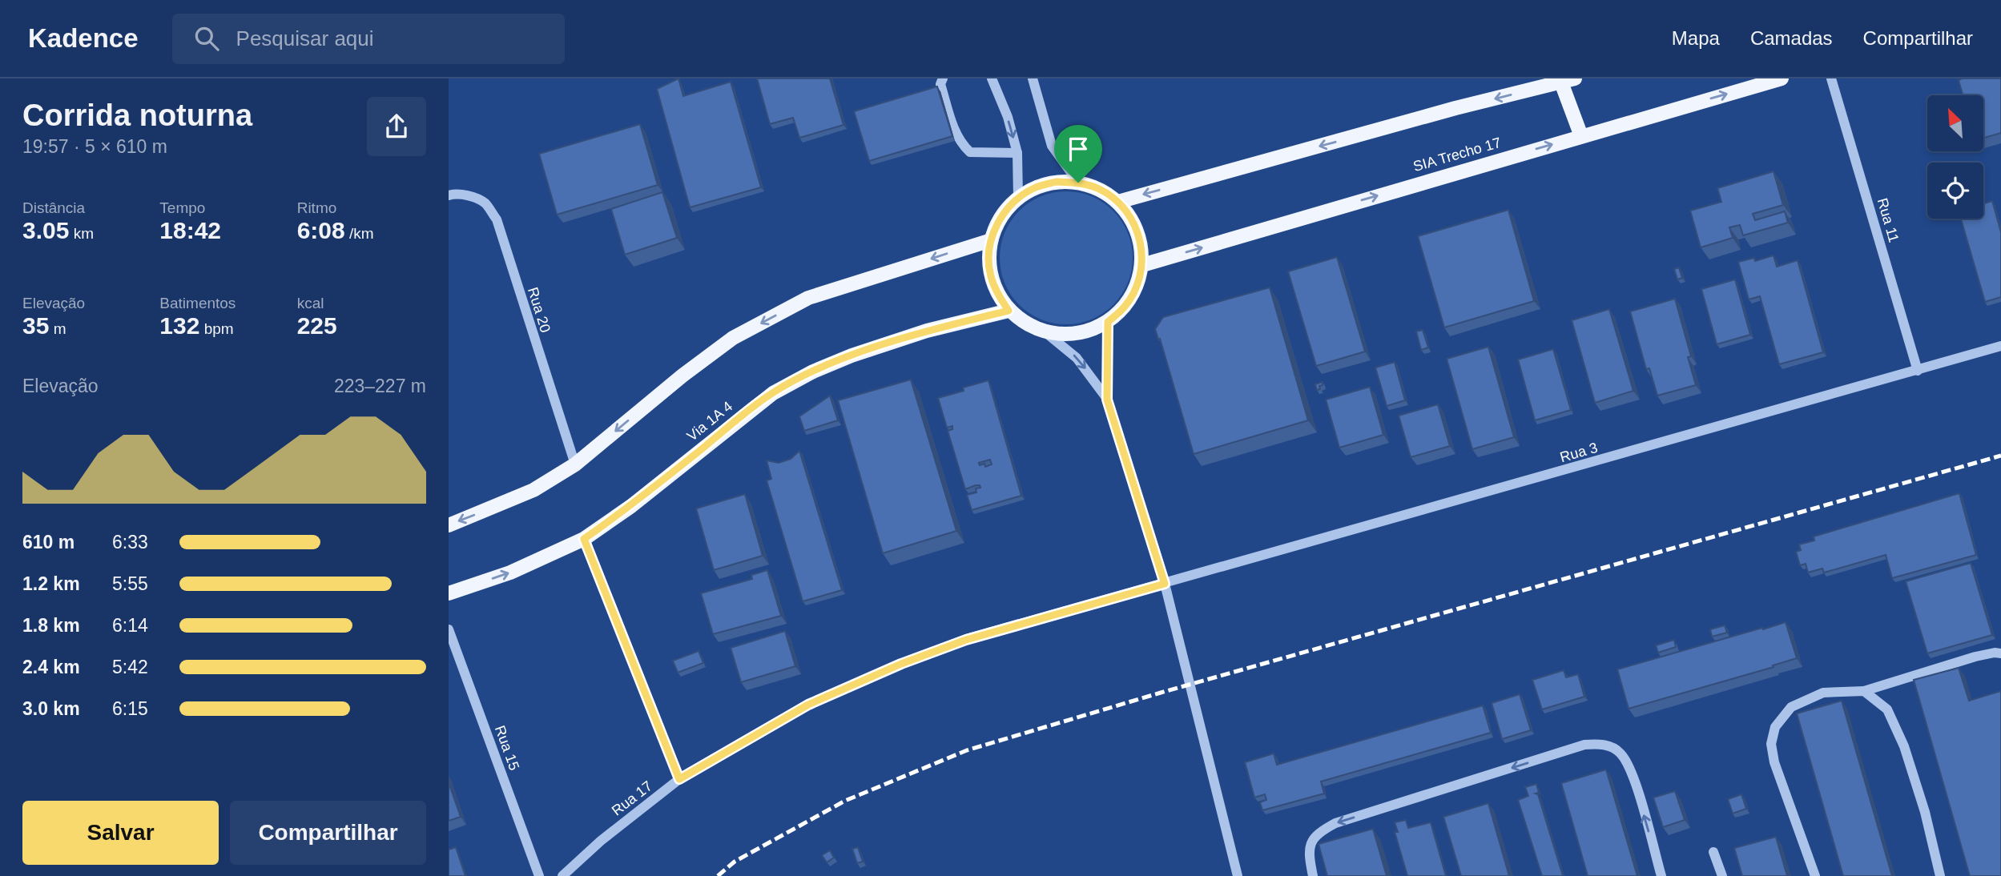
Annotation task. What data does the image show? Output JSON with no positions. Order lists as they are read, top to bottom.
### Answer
{
  "streets": {
    "main road": ["SIA Trecho 17", "Via 1A 4"],
    "street": [
      "Rua 11",
      "Rua 20",
      "Rua 3",
      "Rua 15",
      "Rua 17"
    ]
  },
  "crossings": [
    ["SIA Trecho 17", "Via 1A 4"],
    ["Rua 11", "Rua 3"],
    ["Rua 3", "Rua 17"]
  ],
  "north": "top left",
  "page": {
    "header": "Kadence",
    "search": "Pesquisar aqui",
    "nav": ["Mapa", "Camadas", "Compartilhar"],
    "heading": ["Corrida noturna", "19:57 · 5 × 610 m"],
    "stats": [
      ["Distância", "3.05 km"],
      ["Tempo", "18:42"],
      ["Ritmo", "6:08 /km"],
      ["Elevação", "35 m"],
      ["Batimentos", "132 bpm"],
      ["kcal", "225"]
    ],
    "chart": ["Elevação", "223–227 m"],
    "list": [
      {
        "name": "610 m",
        "note": "6:33"
      },
      {
        "name": "1.2 km",
        "note": "5:55"
      },
      {
        "name": "1.8 km",
        "note": "6:14"
      },
      {
        "name": "2.4 km",
        "note": "5:42"
      },
      {
        "name": "3.0 km",
        "note": "6:15"
      }
    ],
    "buttons": ["Salvar", "Compartilhar"]
  }
}
